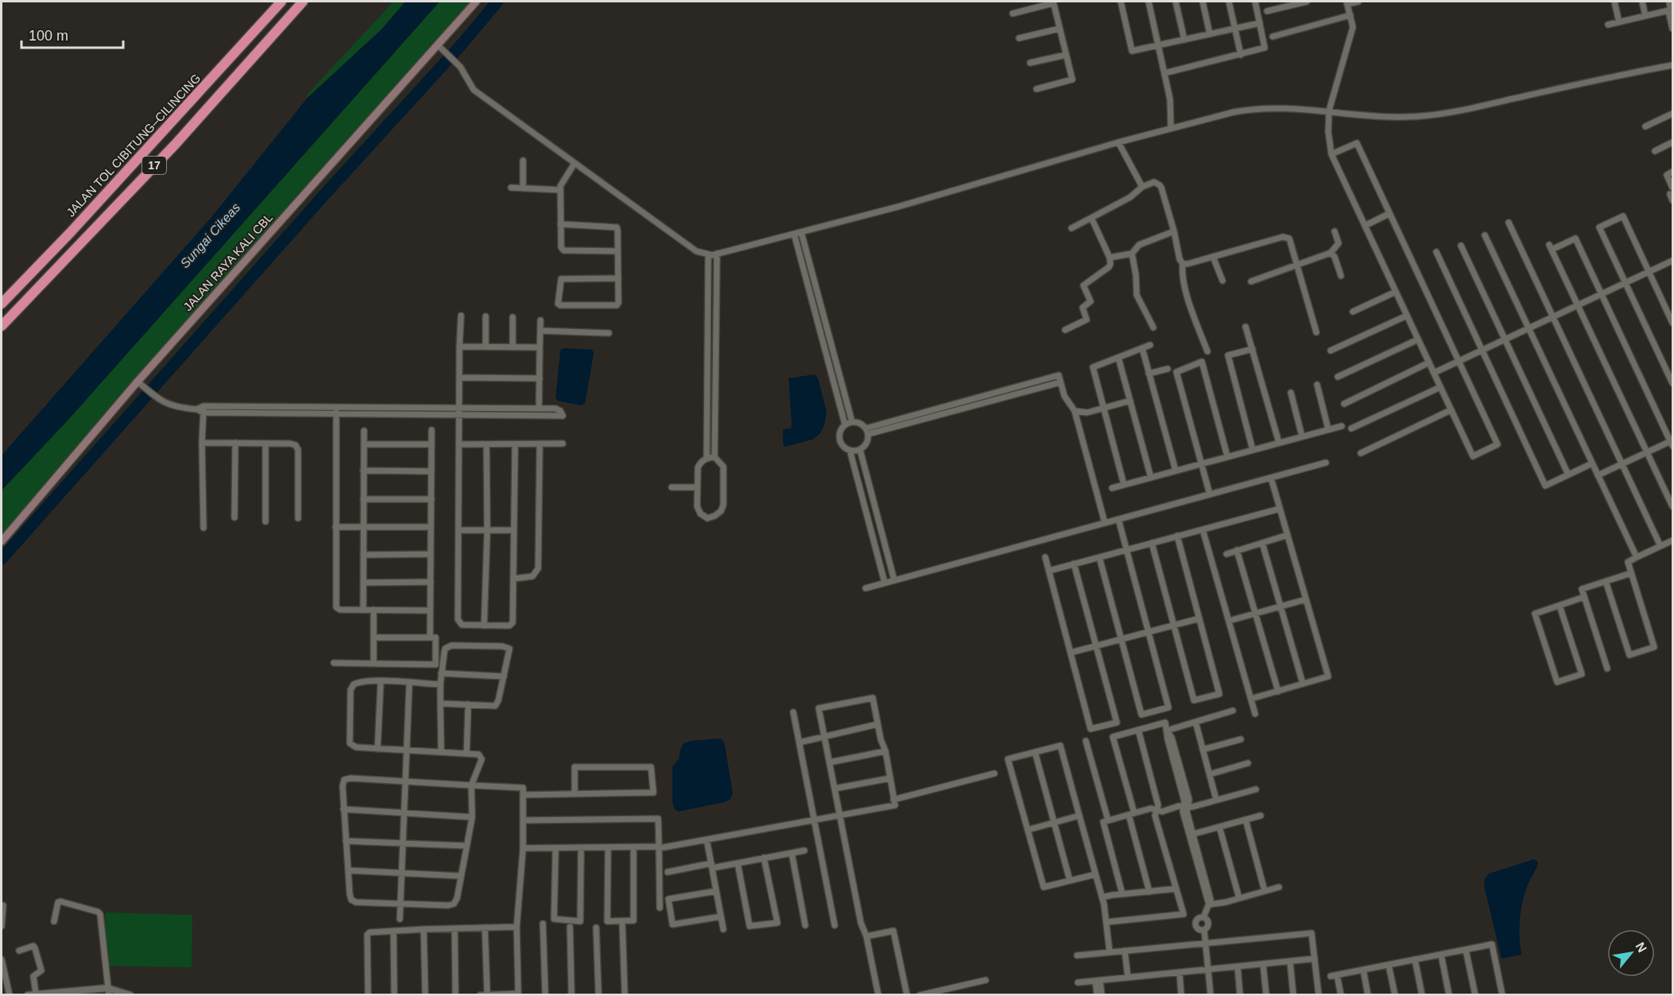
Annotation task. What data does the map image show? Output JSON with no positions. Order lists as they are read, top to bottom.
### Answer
{
  "streets": {
    "highway": ["JALAN TOL CIBITUNG–CILINCING", "17"],
    "main road": ["JALAN RAYA KALI CBL"]
  },
  "water": ["Sungai Cikeas"],
  "scale_bar": "100 m",
  "north": "top right"
}
